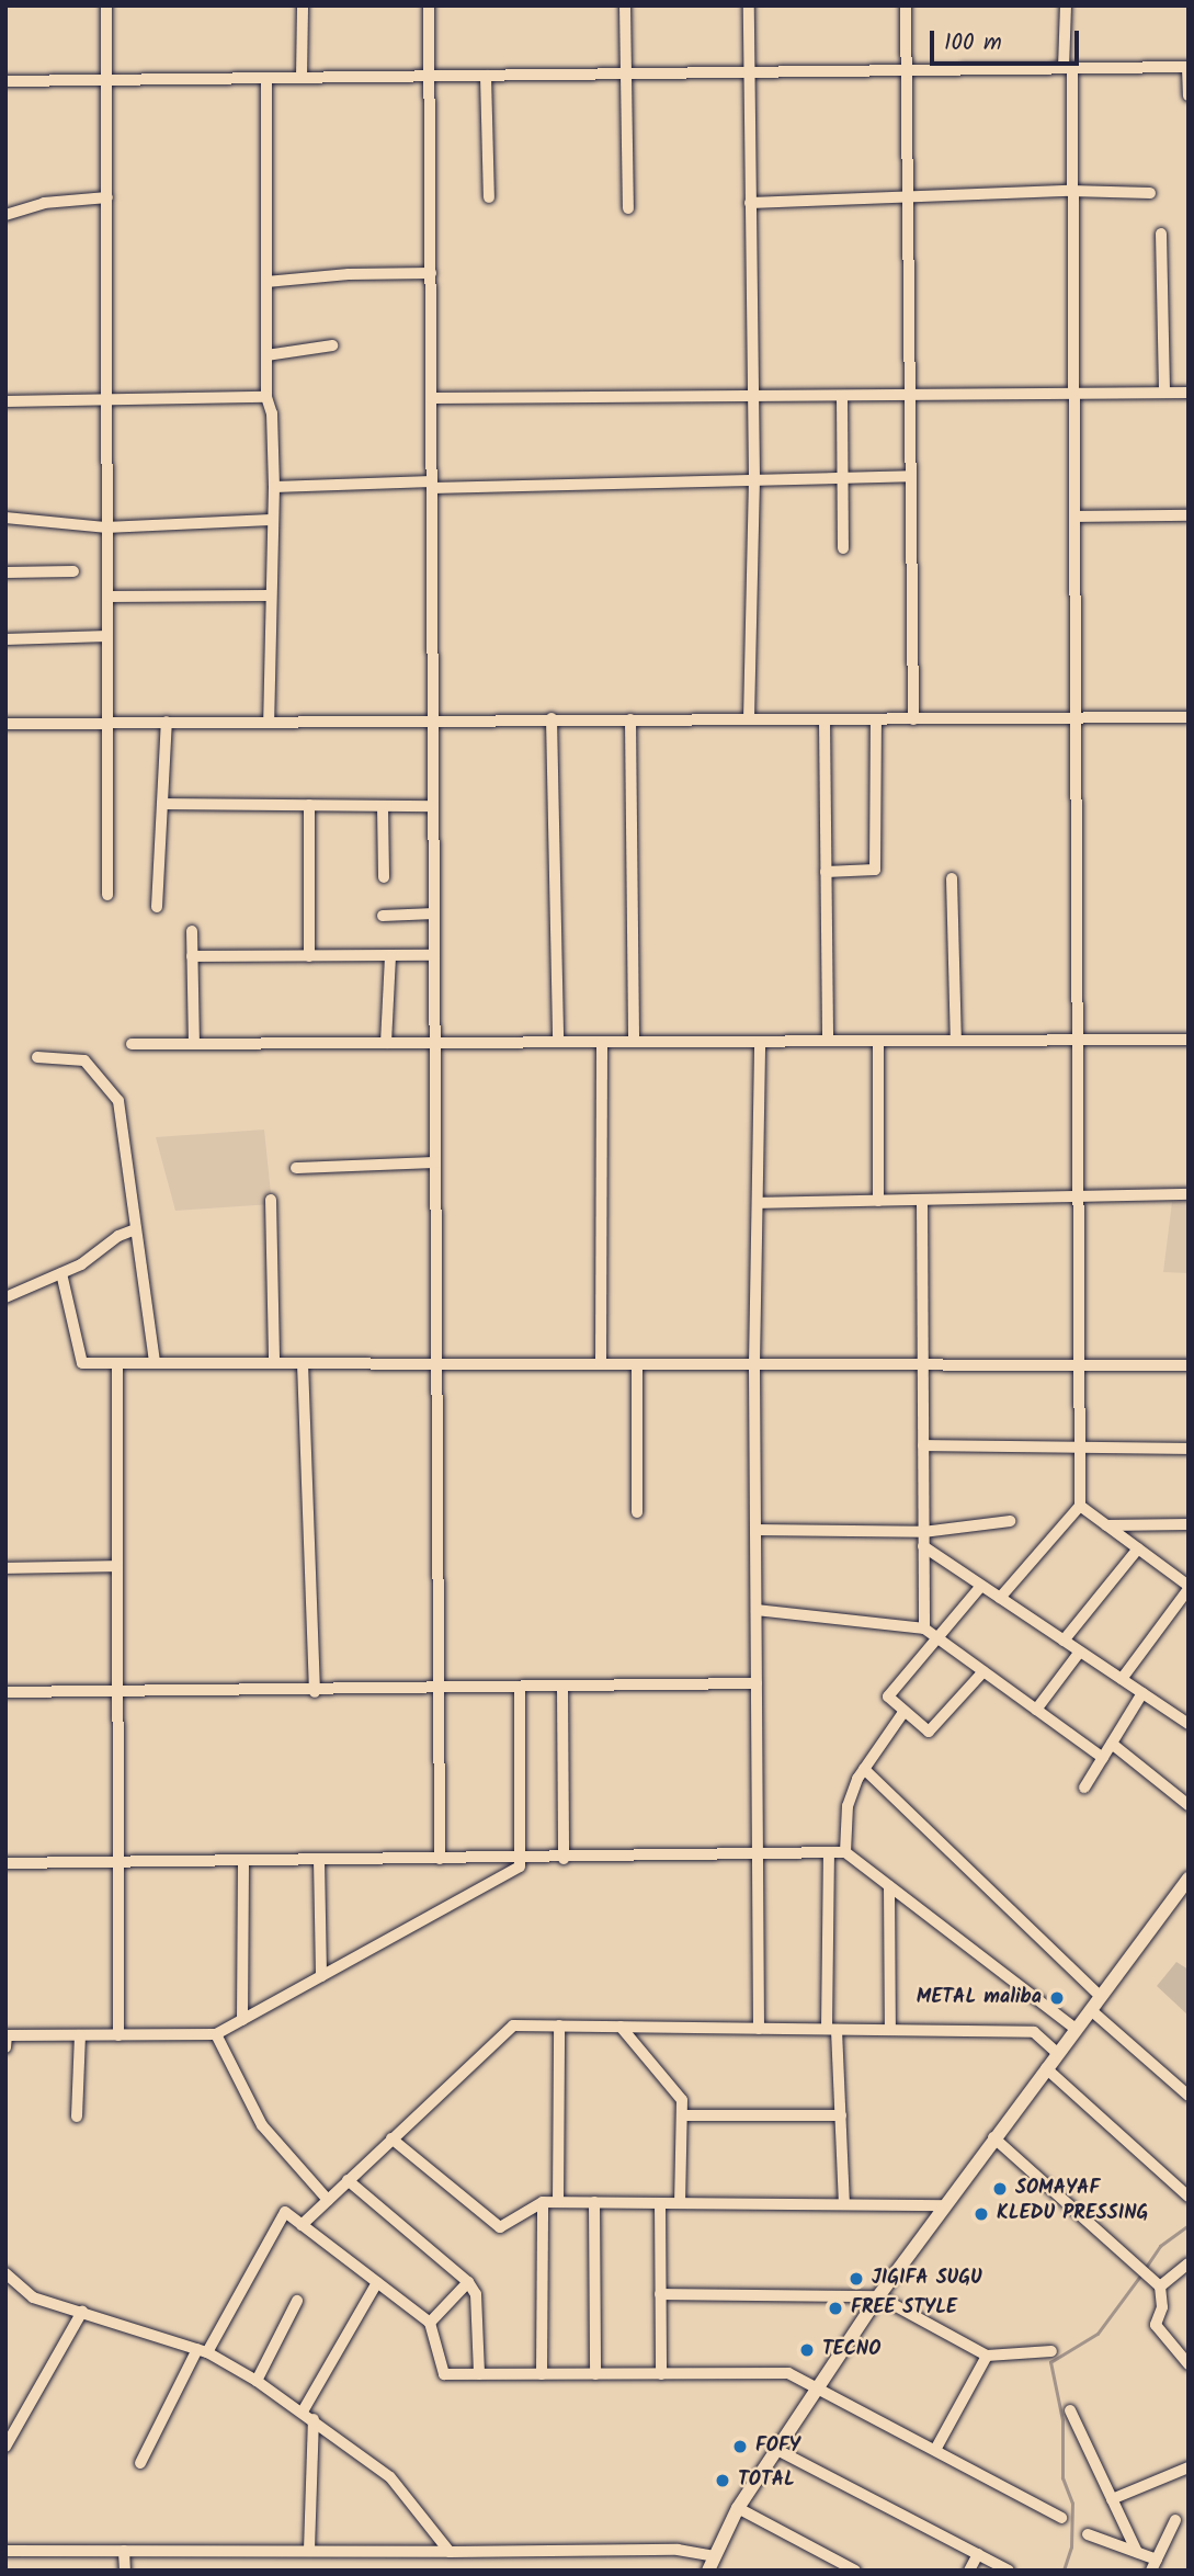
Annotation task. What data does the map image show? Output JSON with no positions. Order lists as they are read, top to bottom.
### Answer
{
  "places": [
    "METAL maliba",
    "SOMAYAF",
    "KLEDU PRESSING",
    "JIGIFA SUGU",
    "FREE STYLE",
    "TECNO",
    "FOFY",
    "TOTAL"
  ],
  "scale_bar": "100 m"
}
